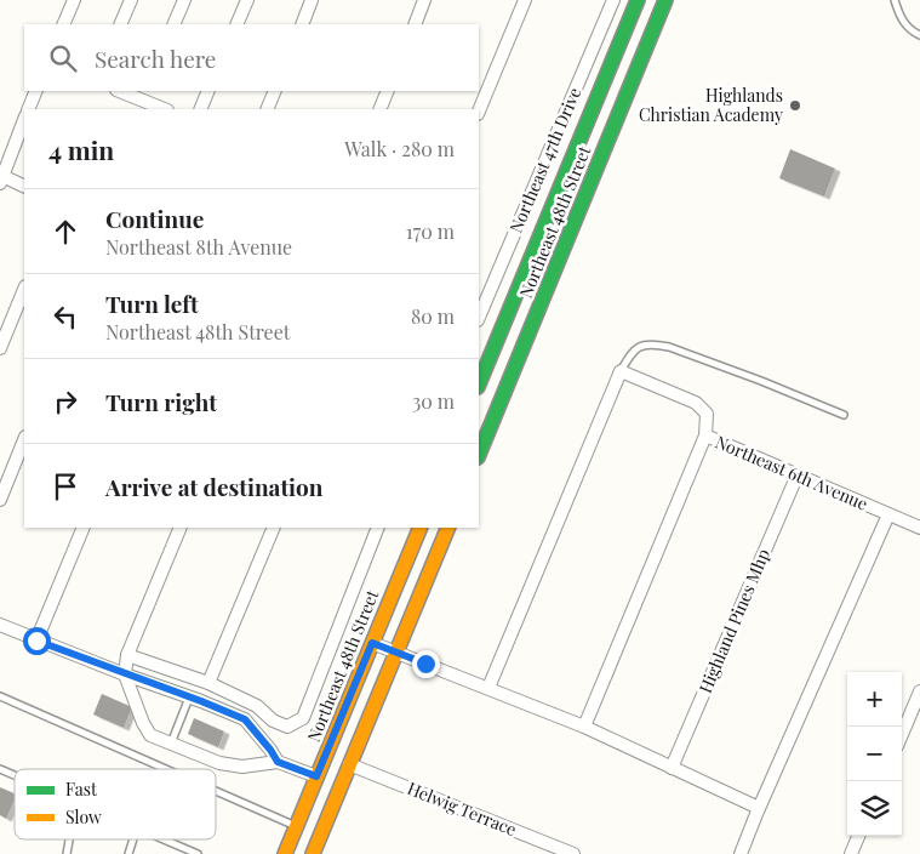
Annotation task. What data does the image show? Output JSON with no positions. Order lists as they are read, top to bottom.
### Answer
{
  "streets": {
    "main road": ["Northeast 48th Street"],
    "street": [
      "Northeast 47th Drive",
      "Northeast 6th Avenue",
      "Highland Pines Mhp",
      "Helwig Terrace"
    ]
  },
  "crossings": [
    ["Northeast 6th Avenue", "Highland Pines Mhp"]
  ],
  "places": ["Highlands Christian Academy"],
  "legend": ["Fast", "Slow"],
  "page": {
    "search": "Search here",
    "heading": ["4 min", "Walk · 280 m"],
    "list": [
      ["Continue", "Northeast 8th Avenue", "170 m"],
      ["Turn left", "Northeast 48th Street", "80 m"],
      ["Turn right", "30 m"],
      "Arrive at destination"
    ],
    "map_buttons": ["+", "−"]
  }
}
